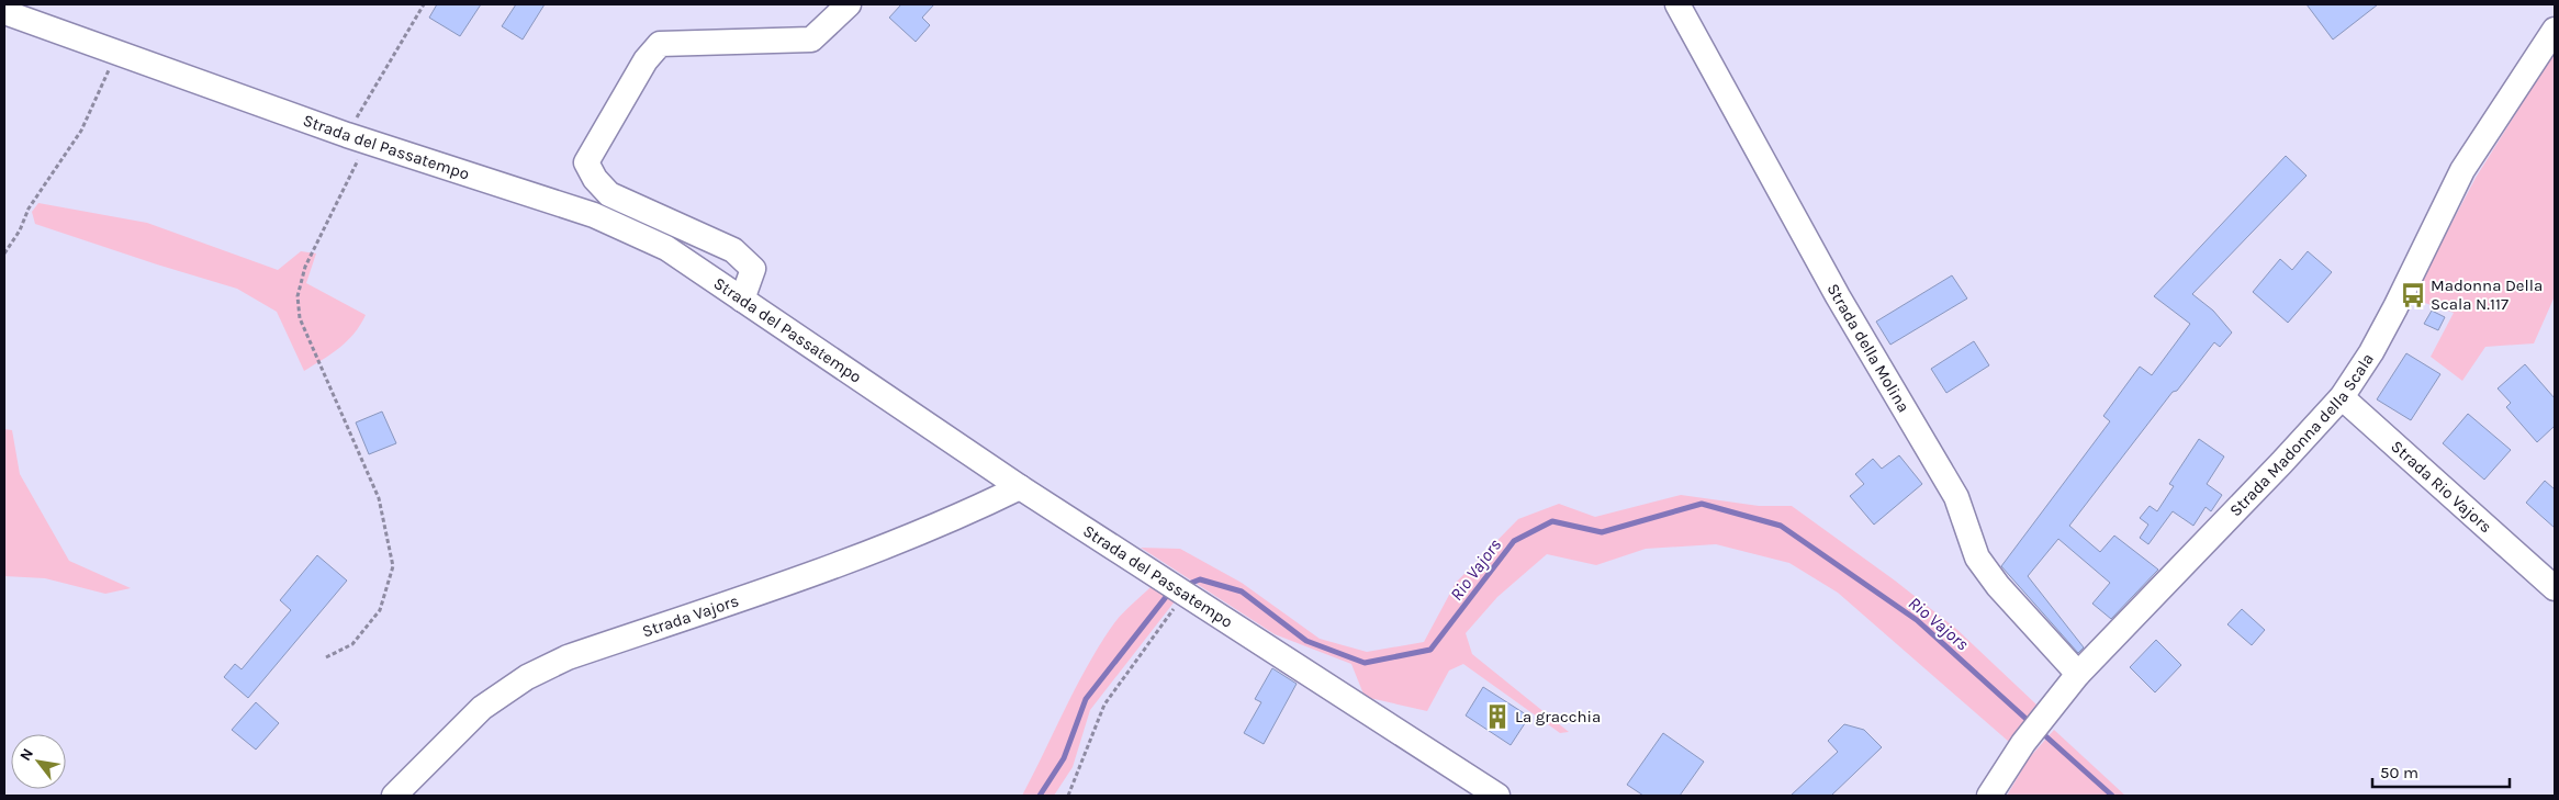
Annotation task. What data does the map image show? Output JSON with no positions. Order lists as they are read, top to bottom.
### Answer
{
  "streets": {
    "street": [
      "Strada del Passatempo",
      "Strada della Molina",
      "Strada Madonna della Scala",
      "Strada Rio Vajors",
      "Strada Vajors"
    ]
  },
  "crossings": [
    ["Strada del Passatempo", "Strada Vajors"],
    ["Strada della Molina", "Strada Madonna della Scala"],
    ["Strada Madonna della Scala", "Strada Rio Vajors"]
  ],
  "water": ["Rio Vajors"],
  "places": {
    "bus stop": ["Madonna Della Scala N.117"],
    "building": ["La gracchia"]
  },
  "scale_bar": "50 m",
  "north": "top left"
}
